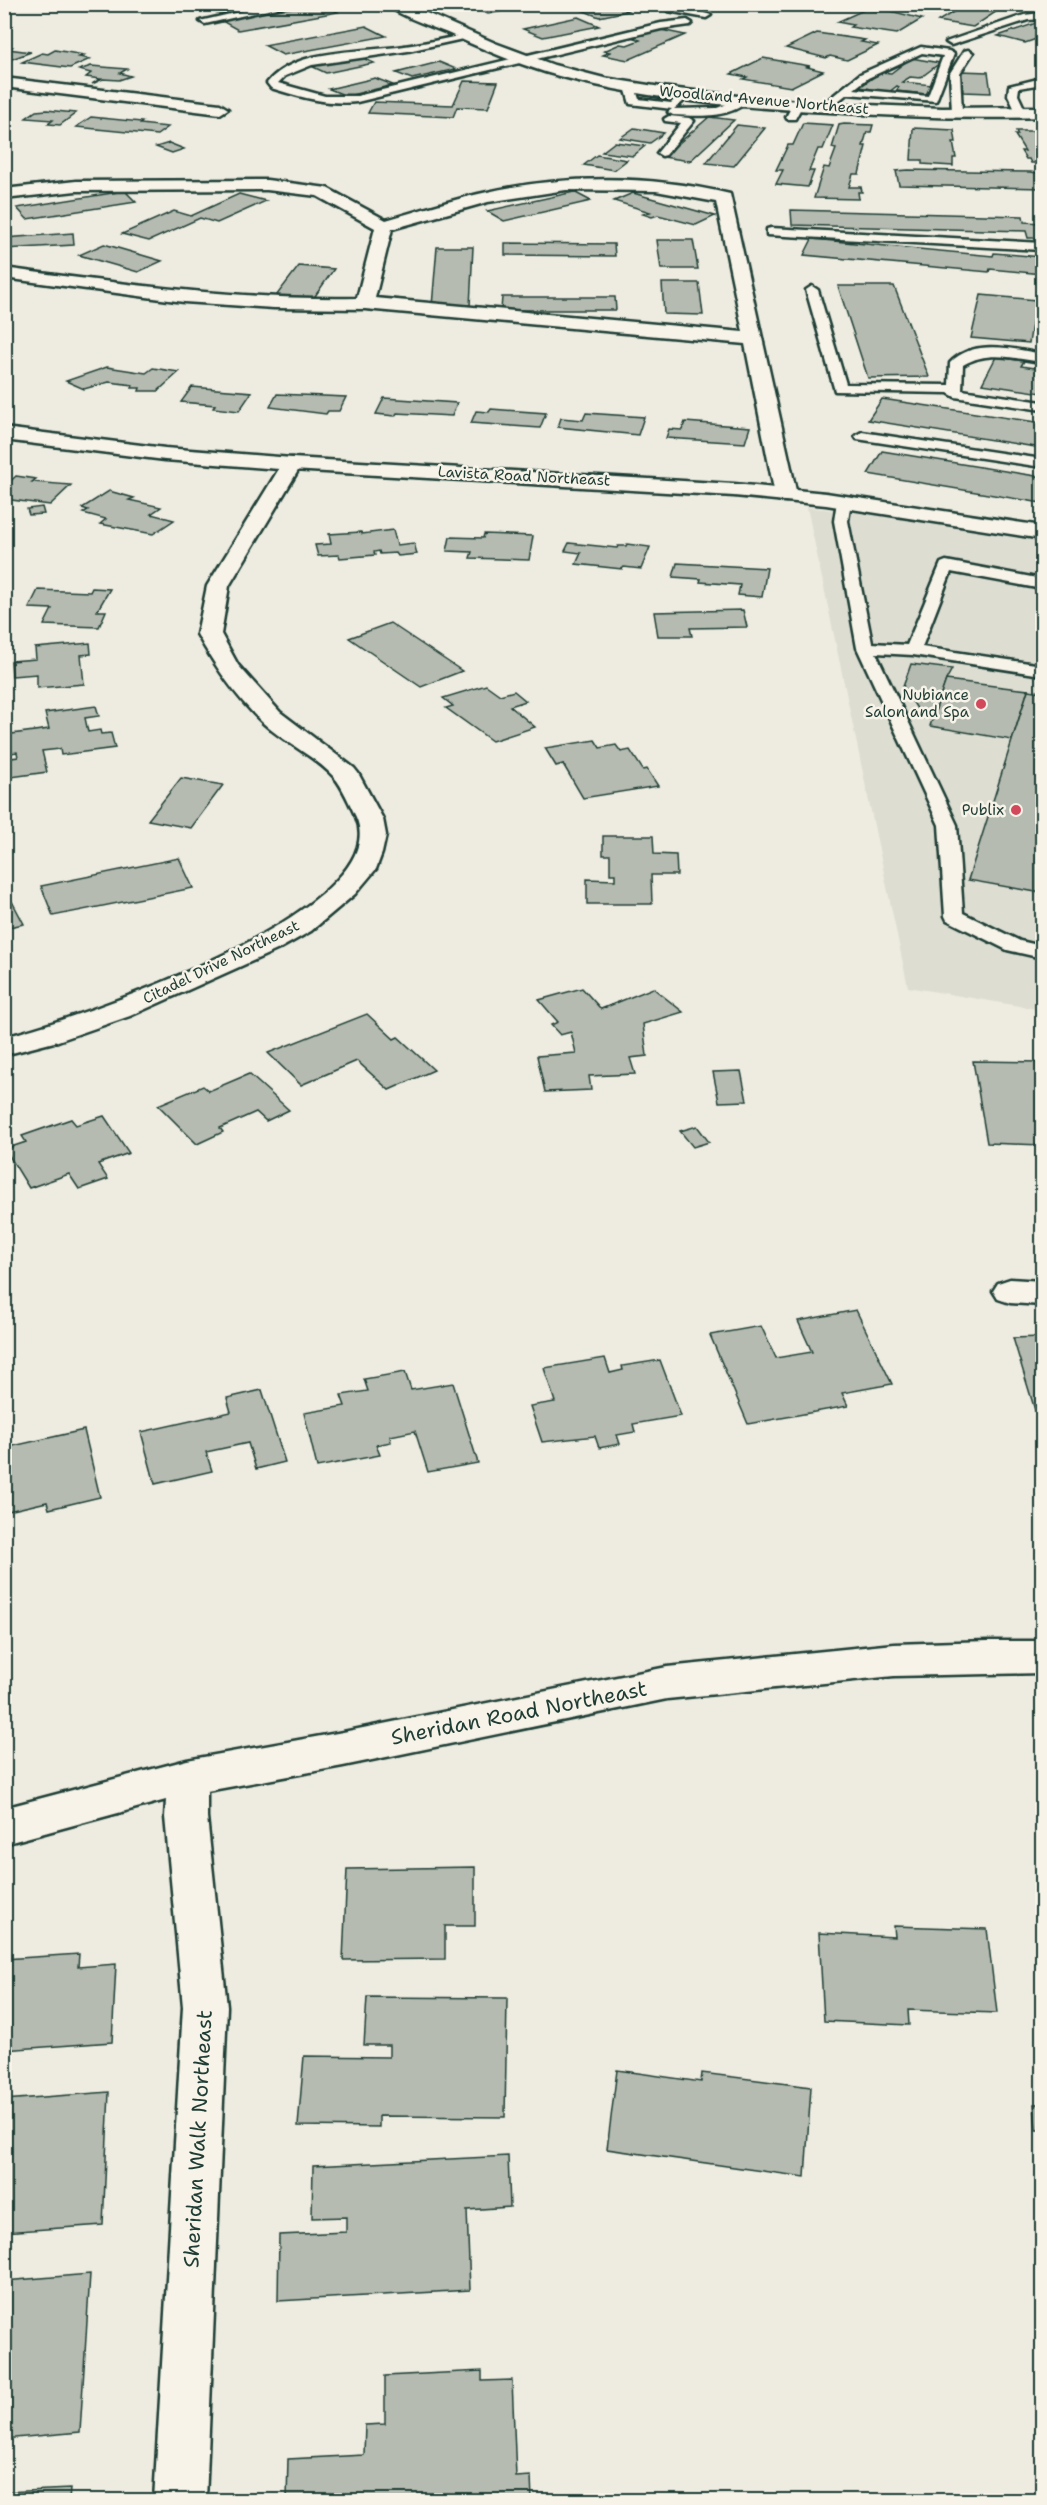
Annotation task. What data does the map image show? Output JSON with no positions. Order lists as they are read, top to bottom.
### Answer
{
  "streets": {
    "street": [
      "Woodland Avenue Northeast",
      "Lavista Road Northeast",
      "Citadel Drive Northeast",
      "Sheridan Road Northeast",
      "Sheridan Walk Northeast"
    ]
  },
  "crossings": [
    ["Lavista Road Northeast", "Citadel Drive Northeast"],
    ["Sheridan Road Northeast", "Sheridan Walk Northeast"]
  ],
  "places": ["Nubiance Salon and Spa", "Publix"]
}
